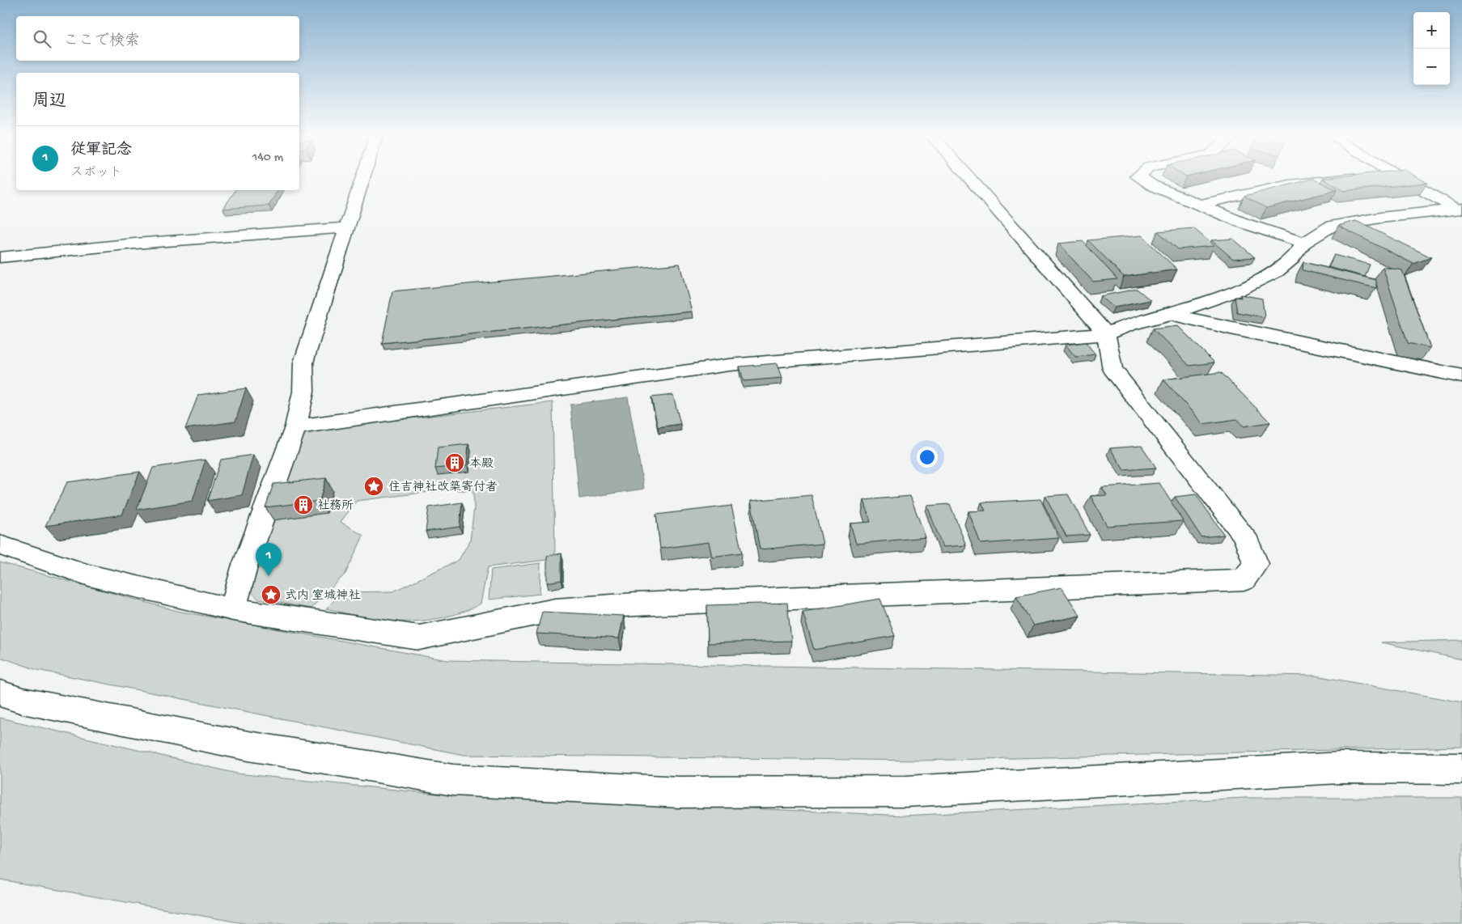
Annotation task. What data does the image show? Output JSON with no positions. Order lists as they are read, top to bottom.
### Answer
{
  "places": {
    "building": ["本殿", "社務所"],
    "place": ["住吉神社改築寄付者", "式内 室城神社"]
  },
  "page": {
    "map_buttons": ["+", "−"],
    "search": "ここで検索",
    "heading": "周辺",
    "list": [
      {
        "mark": "1",
        "name": "従軍記念",
        "note": "スポット",
        "value": "140 m"
      }
    ],
    "pins": "1"
  }
}
